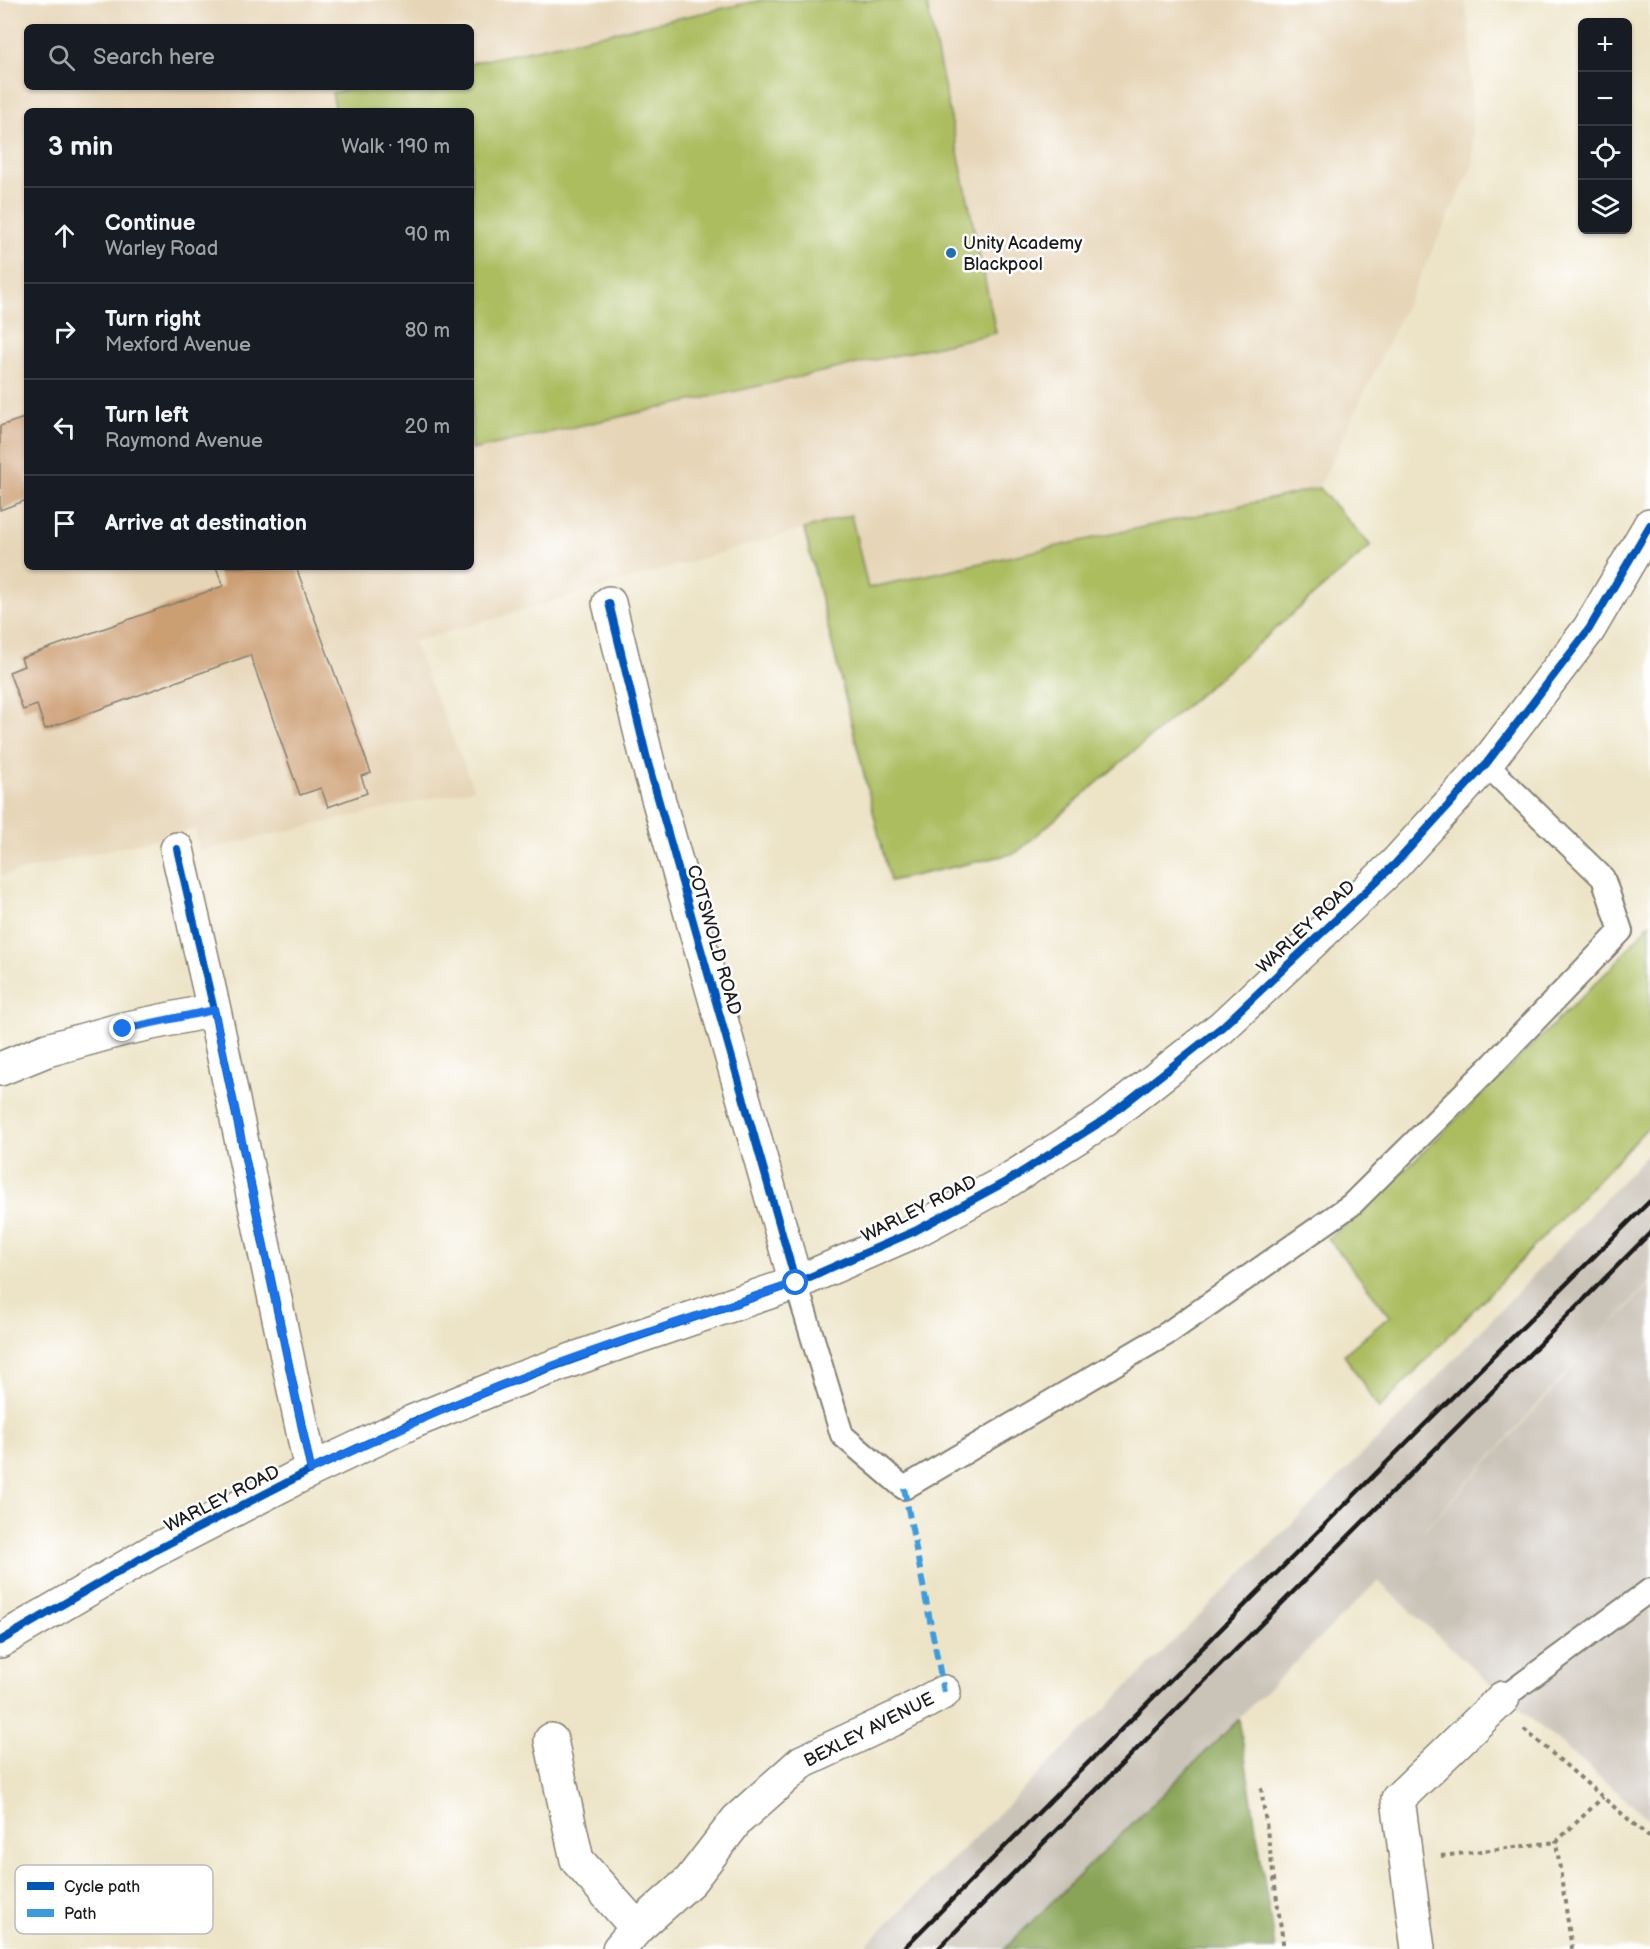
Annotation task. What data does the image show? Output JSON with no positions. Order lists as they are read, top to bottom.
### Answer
{
  "streets": {
    "street": ["WARLEY ROAD", "COTSWOLD ROAD", "BEXLEY AVENUE"]
  },
  "crossings": [
    ["WARLEY ROAD", "COTSWOLD ROAD"]
  ],
  "places": ["Unity Academy Blackpool"],
  "legend": ["Cycle path", "Path"],
  "page": {
    "map_buttons": ["+", "−"],
    "search": "Search here",
    "heading": ["3 min", "Walk · 190 m"],
    "list": [
      ["Continue", "Warley Road", "90 m"],
      ["Turn right", "Mexford Avenue", "80 m"],
      ["Turn left", "Raymond Avenue", "20 m"],
      "Arrive at destination"
    ]
  }
}
